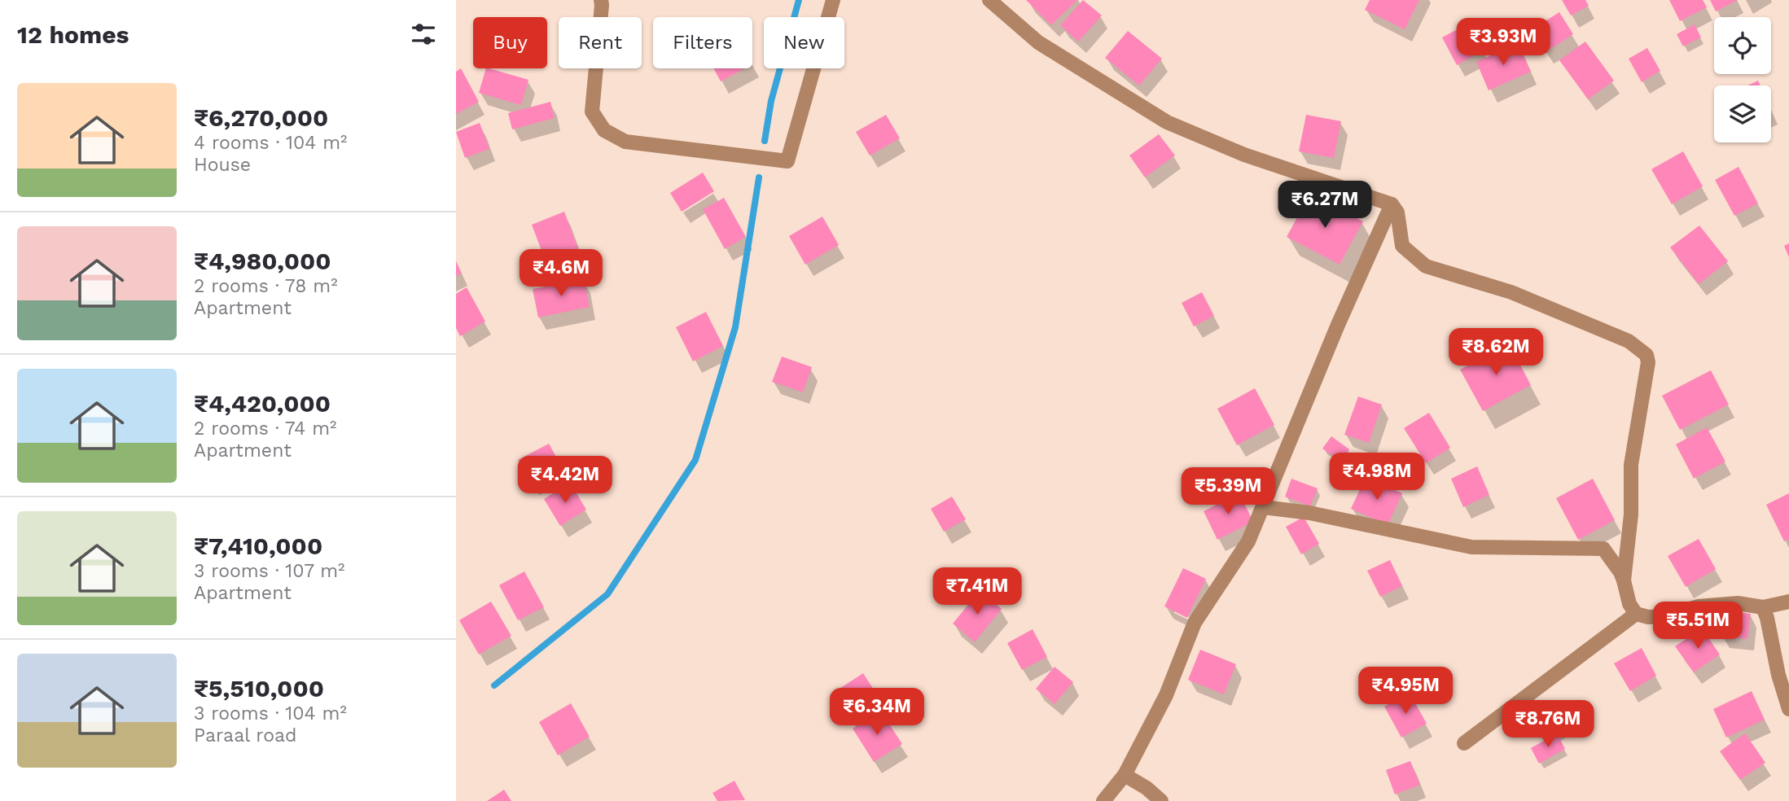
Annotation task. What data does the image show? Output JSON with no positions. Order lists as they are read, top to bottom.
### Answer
{
  "page": {
    "heading": "12 homes",
    "chip": [
      "Buy",
      "Rent",
      "Filters",
      "New"
    ],
    "price": [
      "₹3.93M",
      "₹6.27M",
      "₹4.6M",
      "₹8.62M",
      "₹4.98M",
      "₹4.42M",
      "₹5.39M",
      "₹7.41M",
      "₹5.51M",
      "₹4.95M",
      "₹6.34M",
      "₹8.76M"
    ],
    "list": [
      {
        "name": "₹6,270,000",
        "note": "4 rooms · 104 m² · House"
      },
      {
        "name": "₹4,980,000",
        "note": "2 rooms · 78 m² · Apartment"
      },
      {
        "name": "₹4,420,000",
        "note": "2 rooms · 74 m² · Apartment"
      },
      {
        "name": "₹7,410,000",
        "note": "3 rooms · 107 m² · Apartment"
      },
      {
        "name": "₹5,510,000",
        "note": "3 rooms · 104 m² · Paraal road"
      }
    ]
  }
}
